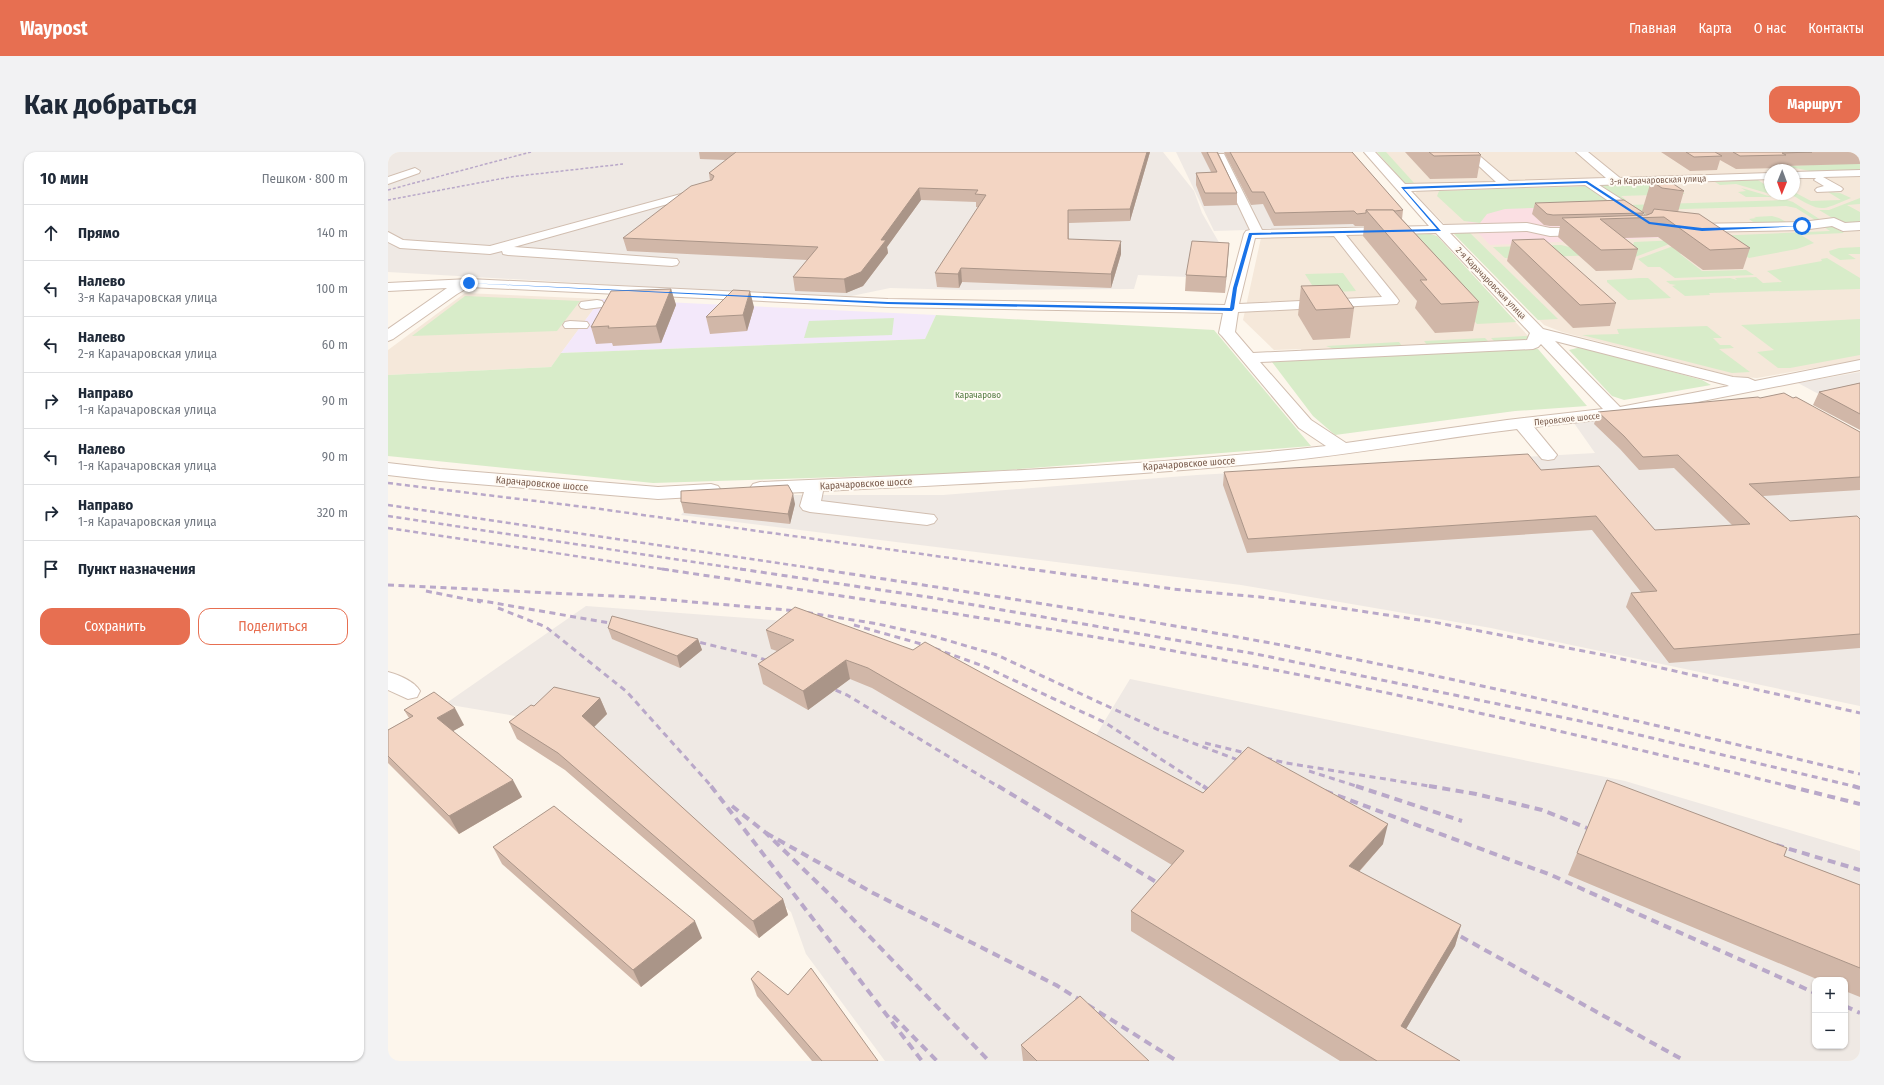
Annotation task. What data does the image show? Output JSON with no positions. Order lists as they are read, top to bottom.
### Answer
{
  "streets": {
    "street": [
      "3-я Карачаровская улица",
      "2-я Карачаровская улица",
      "Перовское шоссе",
      "Карачаровское шоссе"
    ]
  },
  "crossings": [
    ["3-я Карачаровская улица", "2-я Карачаровская улица"],
    ["2-я Карачаровская улица", "Перовское шоссе"],
    ["Перовское шоссе", "Карачаровское шоссе"]
  ],
  "parks": ["Карачарово"],
  "north": "bottom",
  "page": {
    "header": "Waypost",
    "nav": [
      "Главная",
      "Карта",
      "О нас",
      "Контакты"
    ],
    "buttons": [
      "Маршрут",
      ["Сохранить", "Поделиться"]
    ],
    "title": "Как добраться",
    "heading": ["10 мин", "Пешком · 800 m"],
    "list": [
      ["Прямо", "140 m"],
      ["Налево", "3-я Карачаровская улица", "100 m"],
      ["Налево", "2-я Карачаровская улица", "60 m"],
      ["Направо", "1-я Карачаровская улица", "90 m"],
      ["Налево", "1-я Карачаровская улица", "90 m"],
      ["Направо", "1-я Карачаровская улица", "320 m"],
      "Пункт назначения"
    ],
    "map_buttons": ["+", "−"]
  }
}
